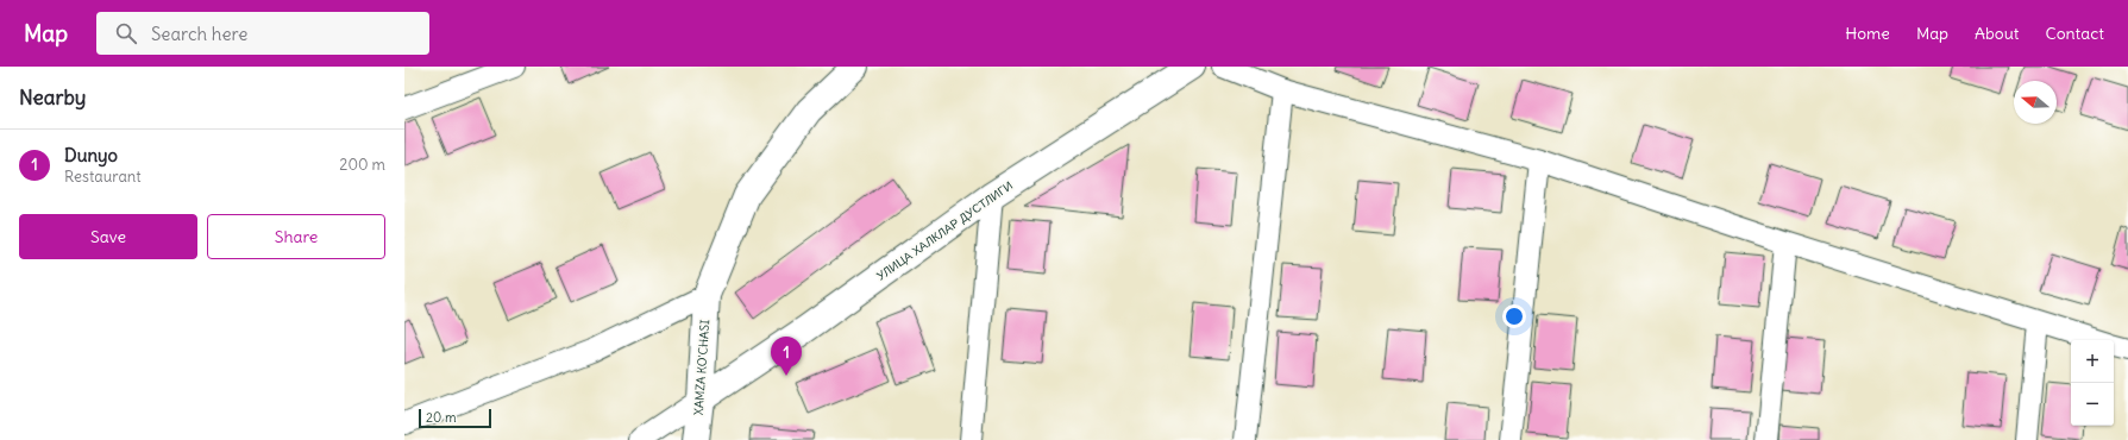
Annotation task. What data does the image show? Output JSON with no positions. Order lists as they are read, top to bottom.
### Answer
{
  "streets": {
    "street": ["УЛИЦА ХАЛКЛАР ДУСТЛИГИ", "XAMZA KO'CHASI"]
  },
  "crossings": [
    ["УЛИЦА ХАЛКЛАР ДУСТЛИГИ", "XAMZA KO'CHASI"]
  ],
  "scale_bar": "20 m",
  "north": "left",
  "page": {
    "header": "Map",
    "search": "Search here",
    "nav": [
      "Home",
      "Map",
      "About",
      "Contact"
    ],
    "heading": "Nearby",
    "list": [
      {
        "mark": "1",
        "name": "Dunyo",
        "note": "Restaurant",
        "value": "200 m"
      }
    ],
    "buttons": ["Save", "Share"],
    "pins": "1",
    "map_buttons": ["+", "−"],
    "scale": "20 m"
  }
}
